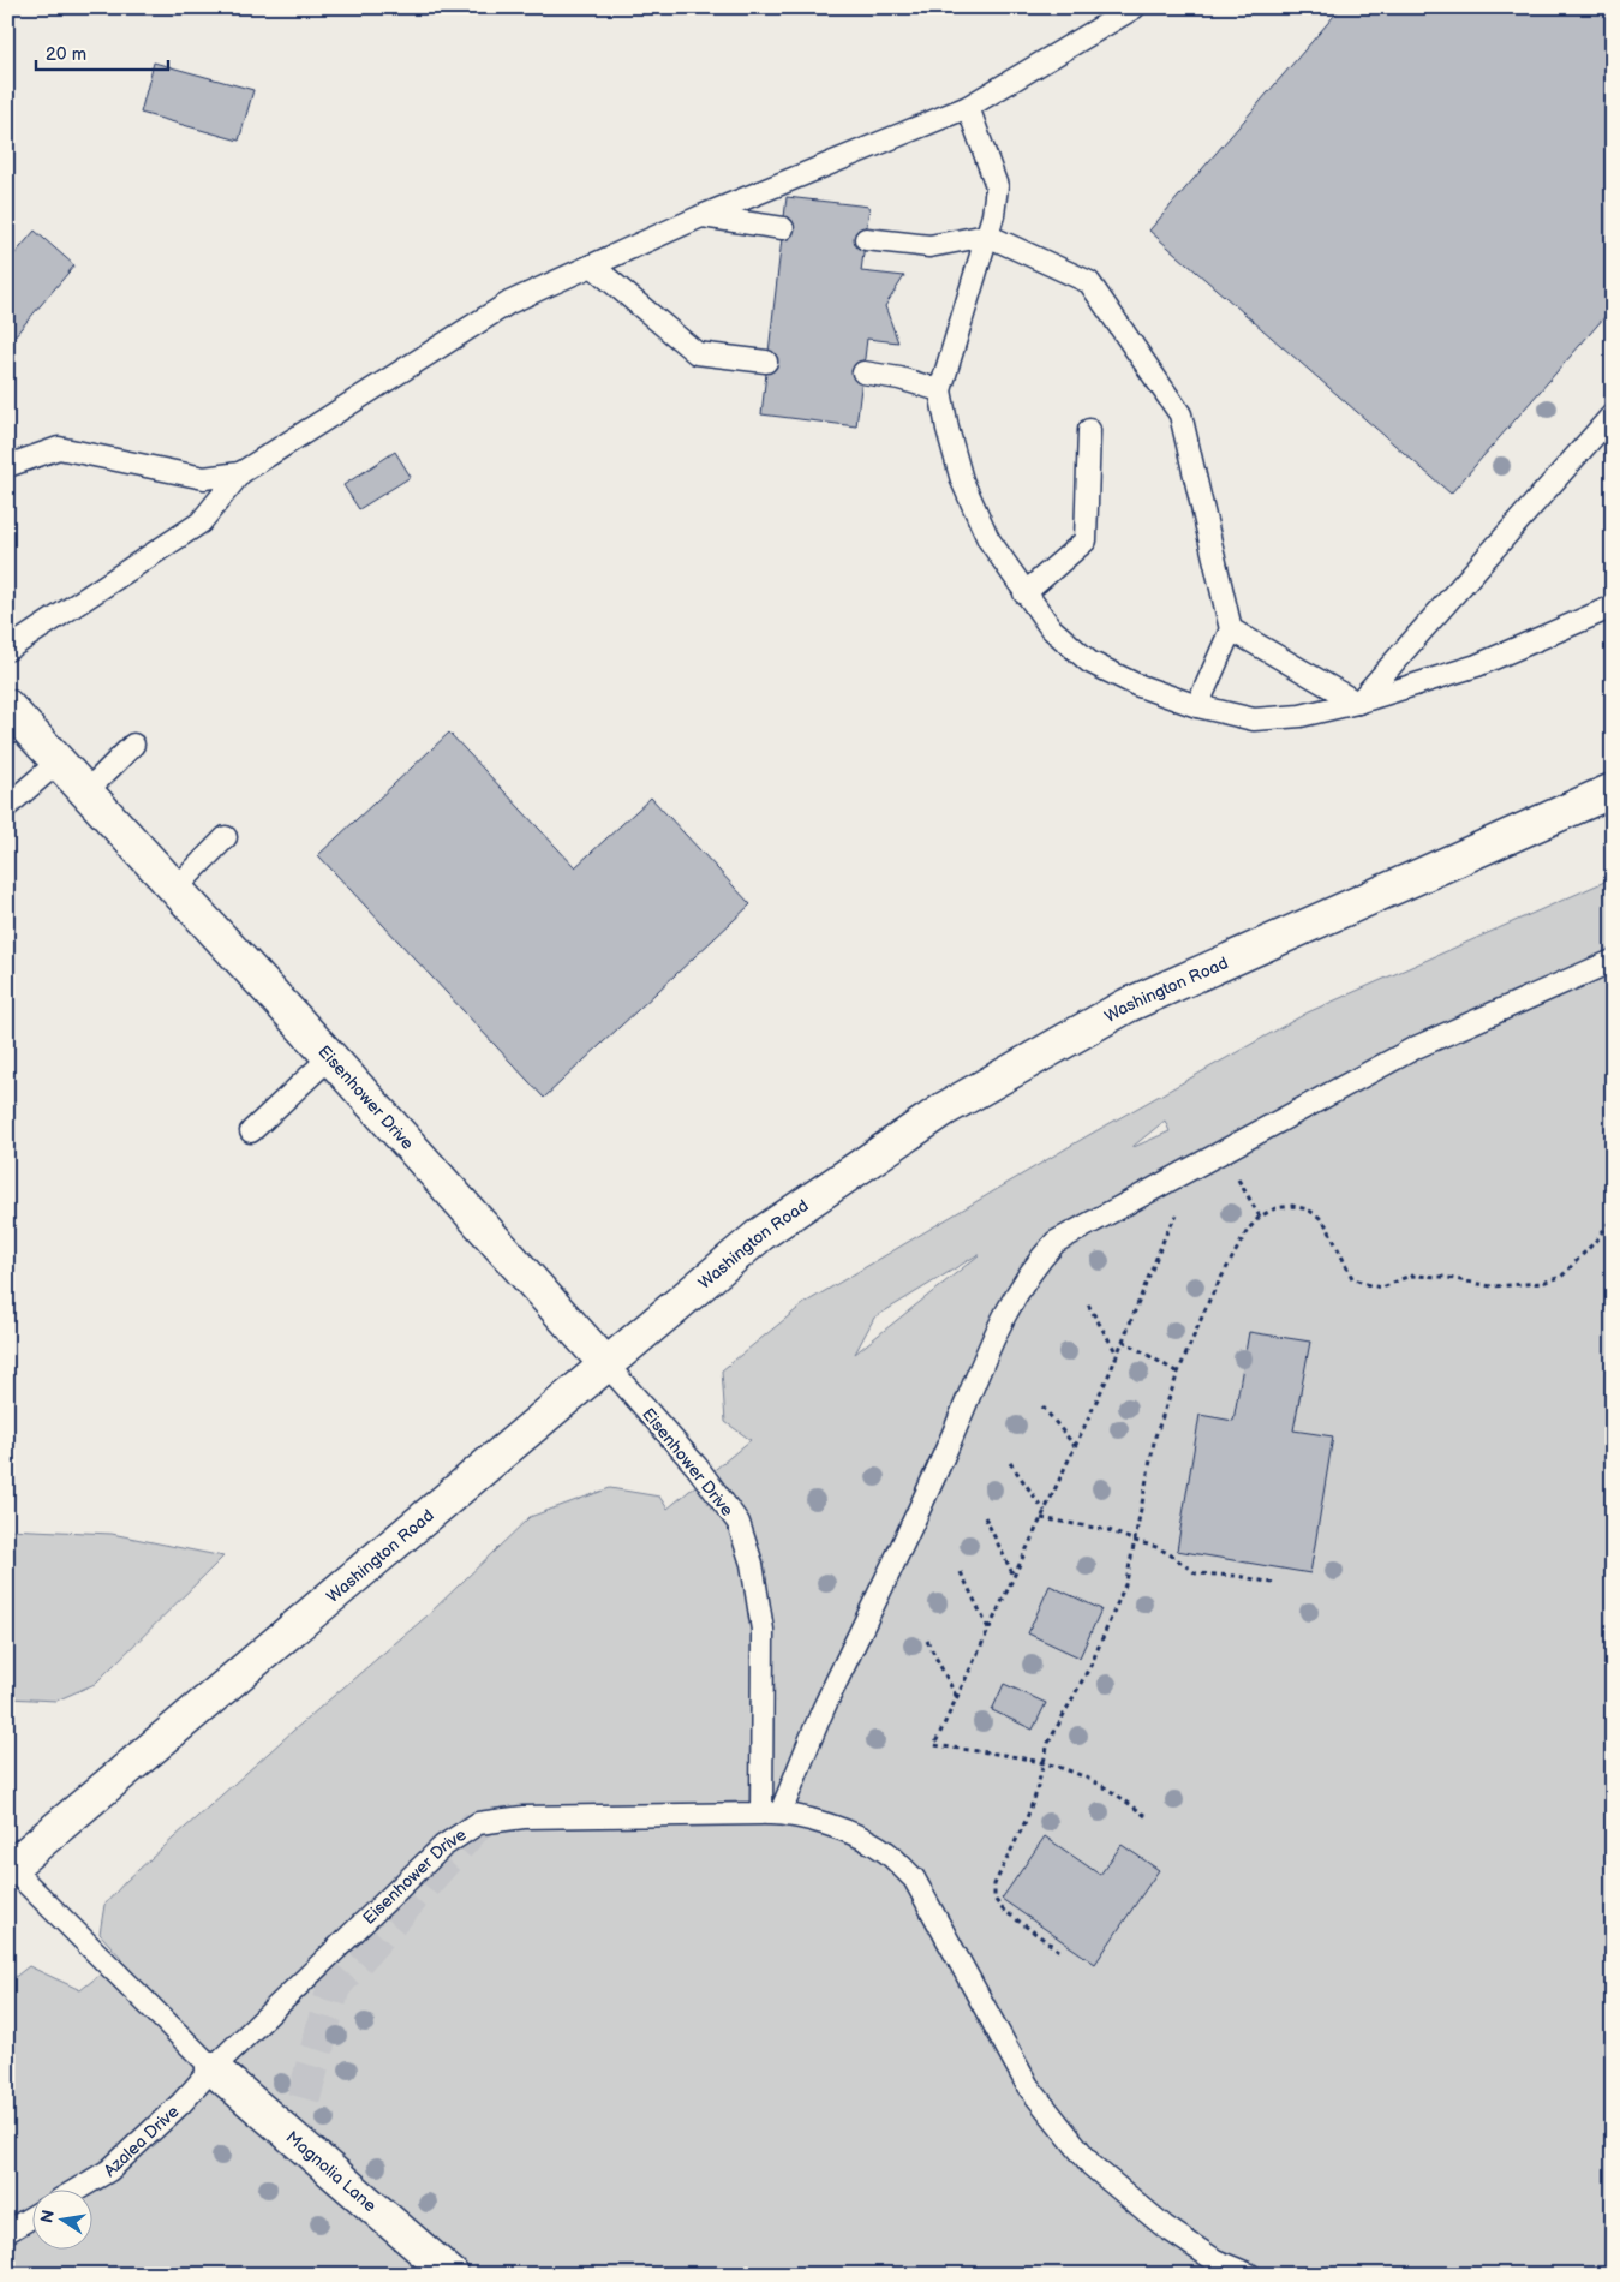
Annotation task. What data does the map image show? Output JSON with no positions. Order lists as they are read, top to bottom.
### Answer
{
  "streets": {
    "main road": ["Washington Road", "Eisenhower Drive", "Magnolia Lane"],
    "lane": ["Azalea Drive"]
  },
  "crossings": [
    ["Washington Road", "Eisenhower Drive"],
    ["Eisenhower Drive", "Azalea Drive"],
    ["Eisenhower Drive", "Magnolia Lane"],
    ["Azalea Drive", "Magnolia Lane"]
  ],
  "scale_bar": "20 m",
  "north": "left"
}
